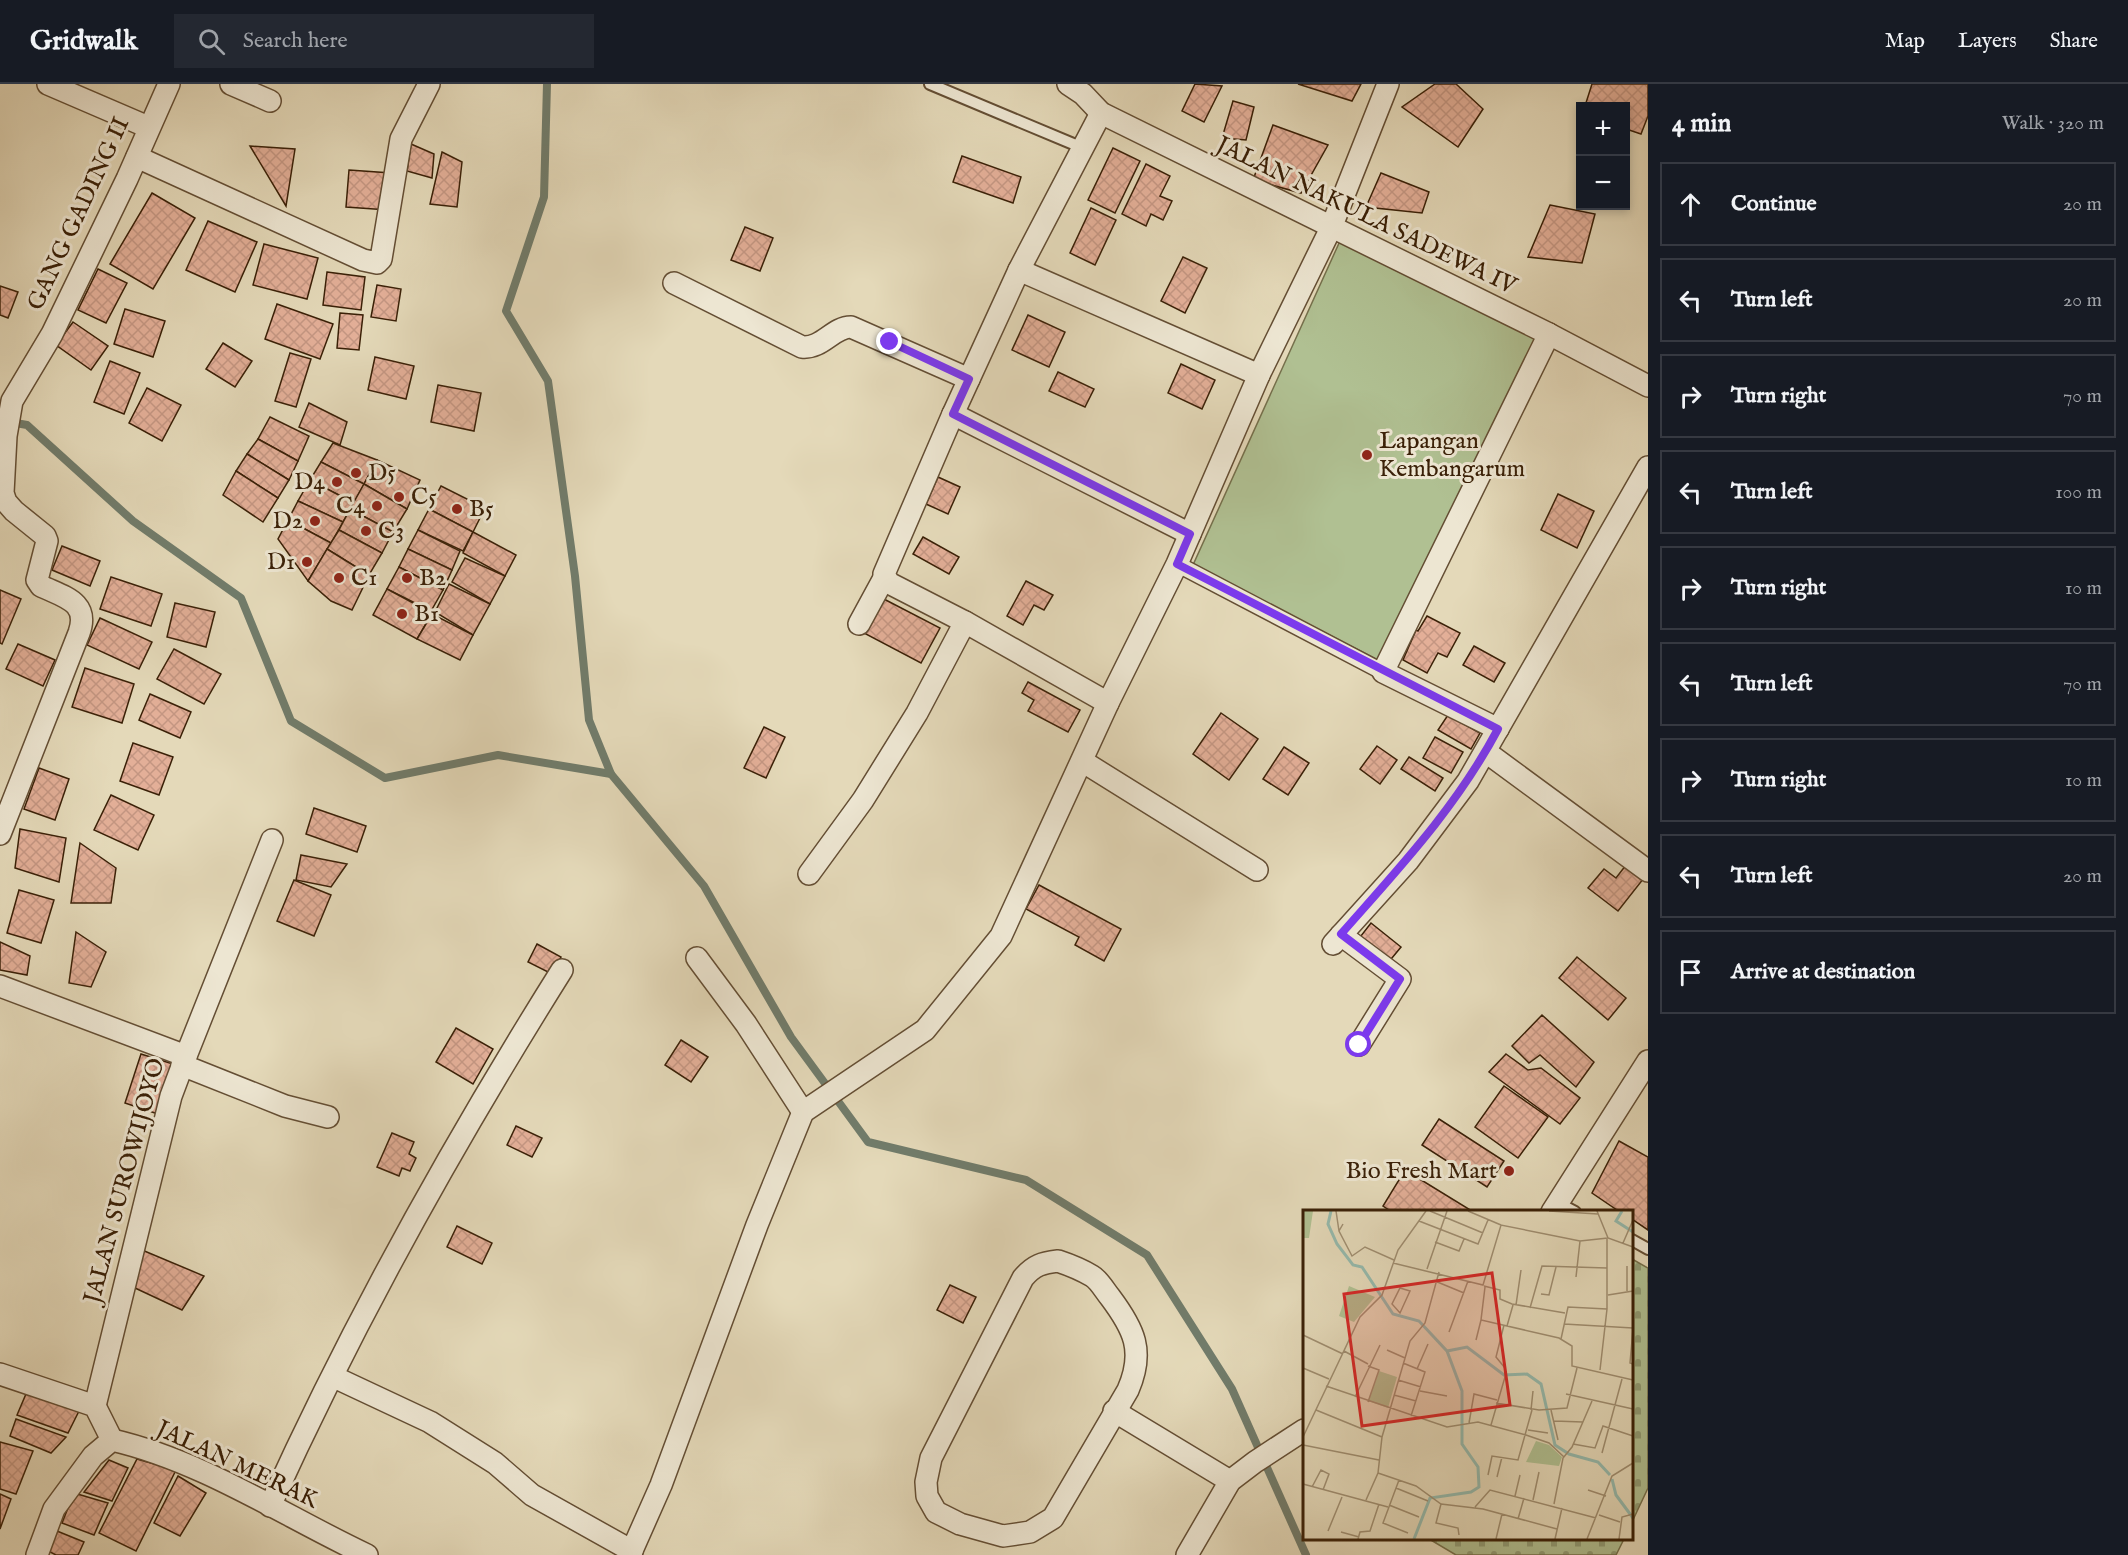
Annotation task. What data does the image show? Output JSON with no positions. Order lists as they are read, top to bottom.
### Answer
{
  "streets": {
    "street": [
      "GANG GADING II",
      "JALAN NAKULA SADEWA IV",
      "JALAN SUROWIJOYO",
      "JALAN MERAK"
    ]
  },
  "places": [
    "Lapangan Kembangarum",
    "D5",
    "D4",
    "C5",
    "C4",
    "B5",
    "D2",
    "C3",
    "D1",
    "C1",
    "B2",
    "B1",
    "Bio Fresh Mart"
  ],
  "page": {
    "header": "Gridwalk",
    "search": "Search here",
    "nav": ["Map", "Layers", "Share"],
    "heading": ["4 min", "Walk · 320 m"],
    "map_buttons": ["+", "−"],
    "list": [
      ["Continue", "20 m"],
      ["Turn left", "20 m"],
      ["Turn right", "70 m"],
      ["Turn left", "100 m"],
      ["Turn right", "10 m"],
      ["Turn left", "70 m"],
      ["Turn right", "10 m"],
      ["Turn left", "20 m"],
      "Arrive at destination"
    ]
  }
}
